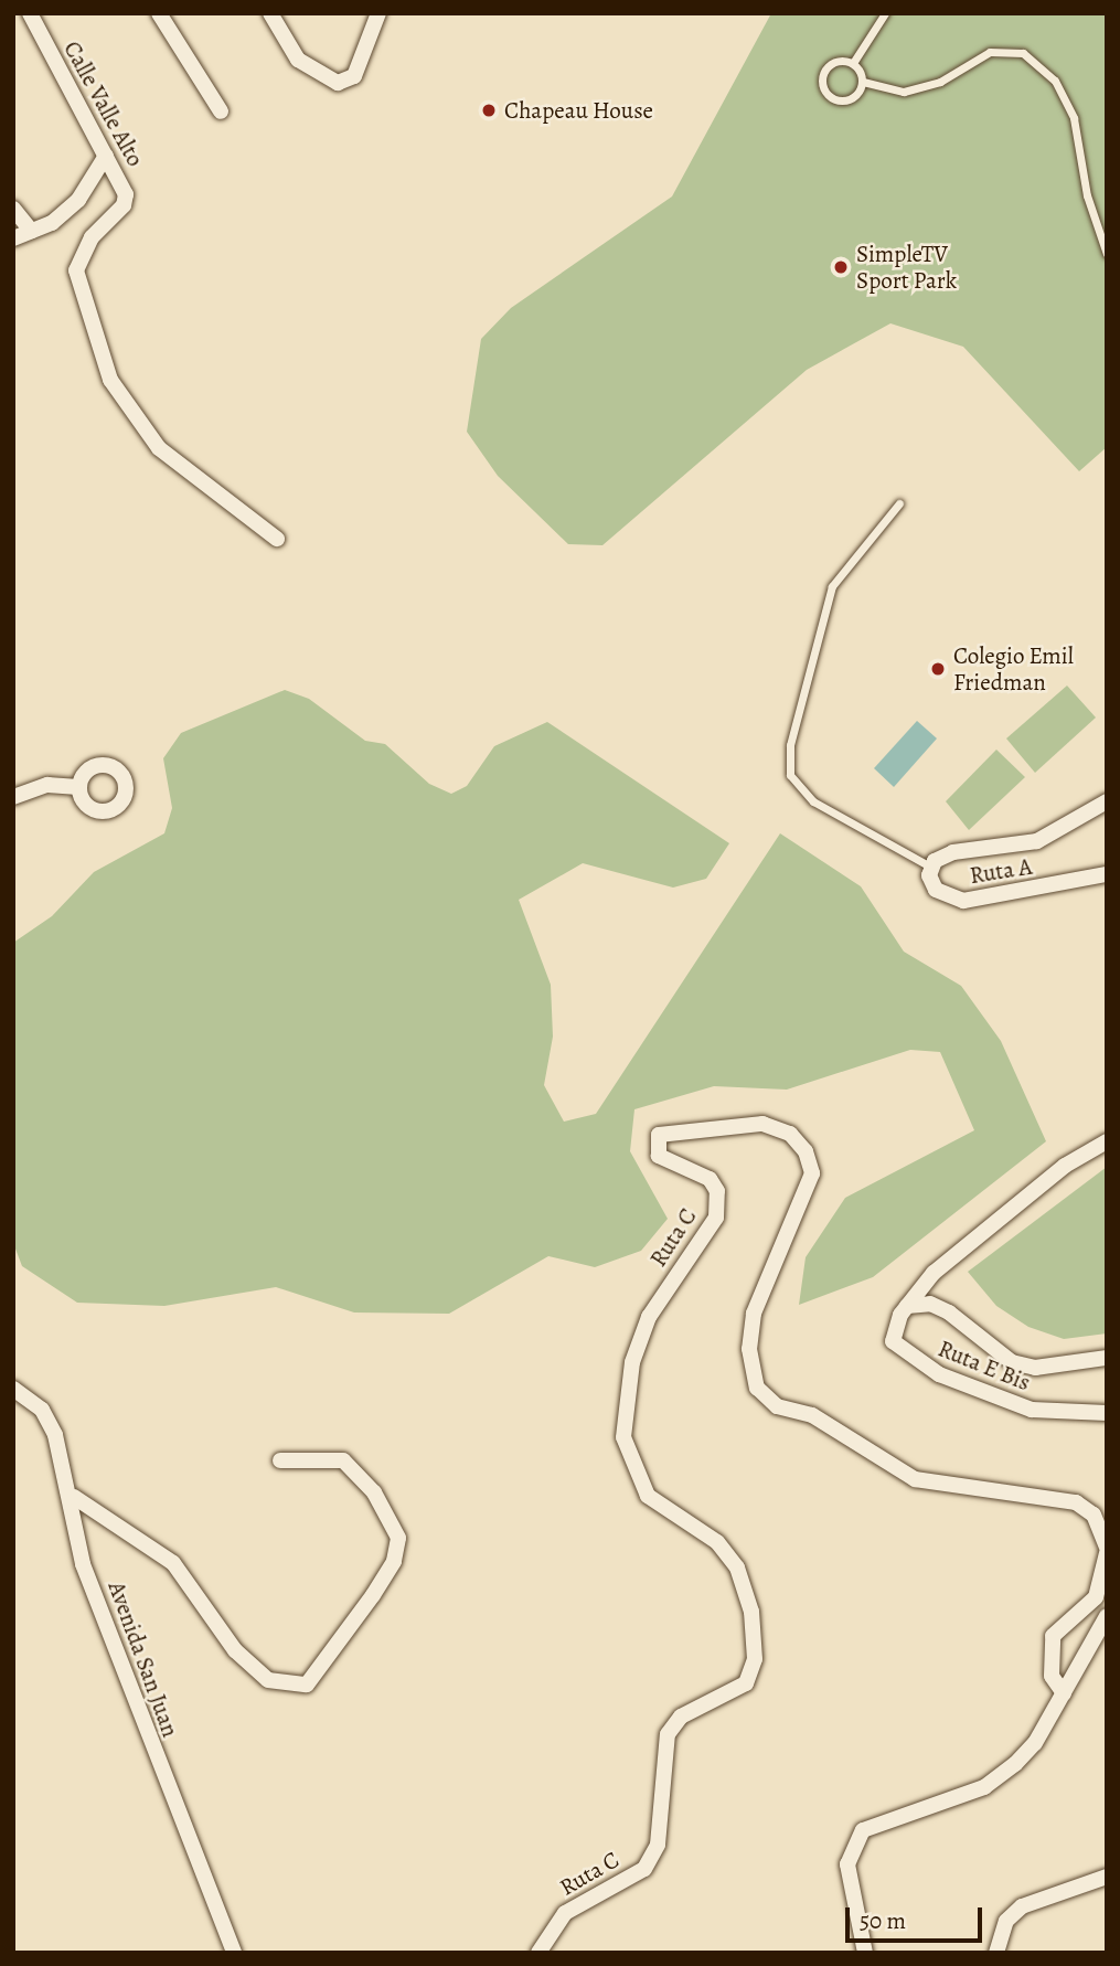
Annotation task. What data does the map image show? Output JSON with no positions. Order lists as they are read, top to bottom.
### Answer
{
  "streets": {
    "street": [
      "Calle Valle Alto",
      "Ruta A",
      "Ruta C",
      "Ruta E Bis",
      "Avenida San Juan"
    ]
  },
  "places": ["Chapeau House", "SimpleTV Sport Park", "Colegio Emil Friedman"],
  "scale_bar": "50 m"
}
